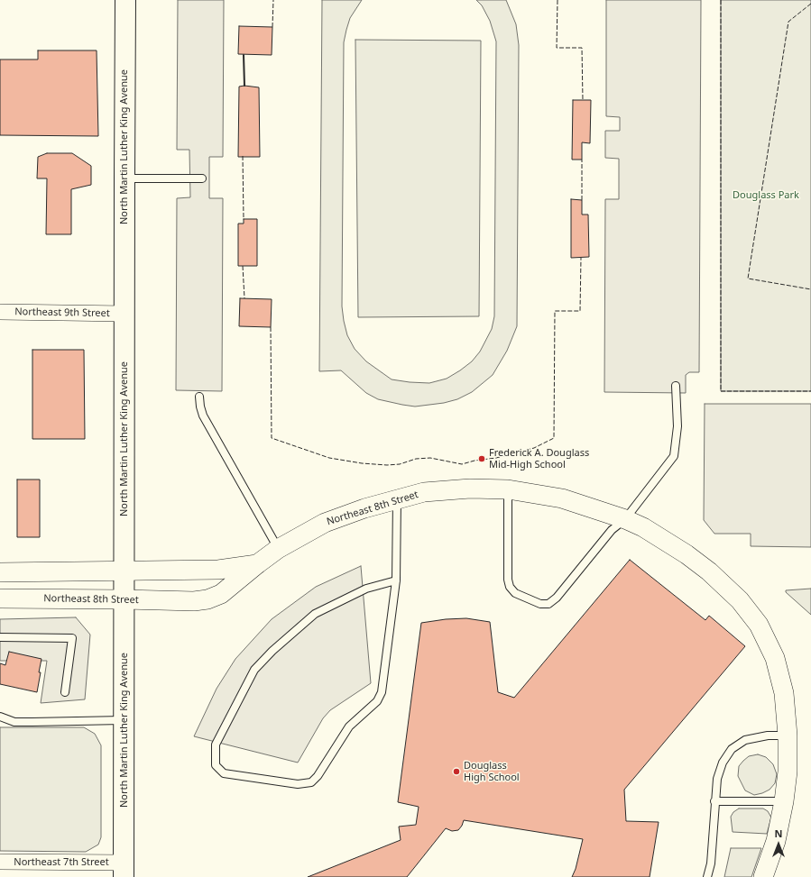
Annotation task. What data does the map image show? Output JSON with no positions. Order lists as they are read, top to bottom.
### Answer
{
  "streets": {
    "main road": ["North Martin Luther King Avenue"],
    "street": ["Northeast 9th Street", "Northeast 8th Street", "Northeast 7th Street"]
  },
  "crossings": [
    ["North Martin Luther King Avenue", "Northeast 9th Street"],
    ["North Martin Luther King Avenue", "Northeast 8th Street"],
    ["North Martin Luther King Avenue", "Northeast 7th Street"]
  ],
  "parks": ["Douglass Park"],
  "places": ["Frederick A. Douglass Mid-High School", "Douglass High School"],
  "north": "top"
}
